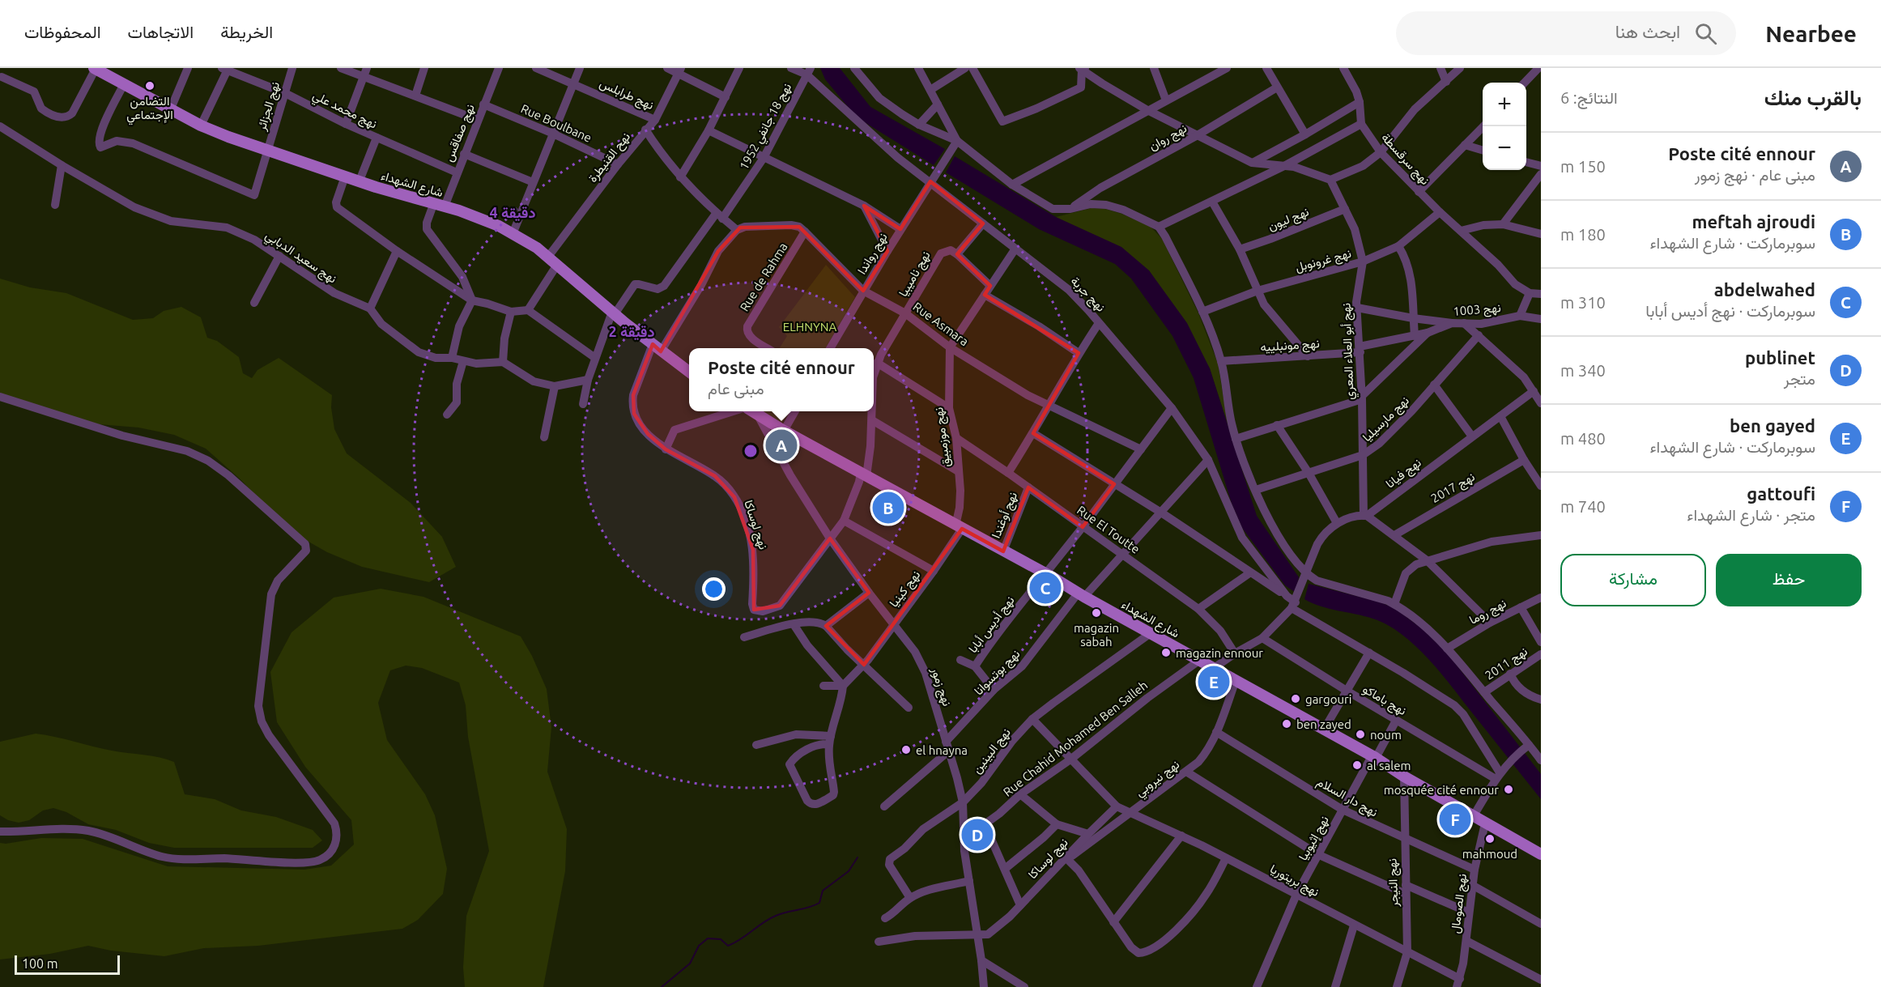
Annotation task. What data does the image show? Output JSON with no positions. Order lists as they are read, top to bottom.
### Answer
{
  "streets": {
    "main road": ["شارع الشهداء"],
    "street": [
      "نهج طرابلس",
      "نهج الجزائر",
      "نهج محمد علي",
      "Rue Boulbane",
      "نهج 18 جانفي 1952",
      "نهج صفاقس",
      "نهج روان",
      "نهح القنيطرة",
      "نهج سرقسطة",
      "نهج ليون",
      "نهج رواندا",
      "نهج سعيد الدبابي",
      "نهج غرونوبل",
      "نهج ناميبيا",
      "Rue de Rahma",
      "نهج جربة",
      "نهج 1003",
      "Rue Asmara",
      "نهج مونبلييه",
      "نهج أبو العلاء المعري",
      "نهج مارسيليا",
      "نهج موزمبيق",
      "نهج فيانا",
      "نهج 2017",
      "نهج أوغندا",
      "نهج لوساكا",
      "Rue El Toutte",
      "نهج كينيا",
      "نهج روما",
      "نهج أديس أبابا",
      "نهج 2011",
      "نهج بوتسوانا",
      "نهج زمور",
      "نهج باماكو",
      "Rue Chahid Mohamed Ben Salleh",
      "نهج البينين",
      "نهج نيروبي",
      "نهج دار السلام",
      "نهج إثيوبيا",
      "نهج بريتوريا",
      "نهج النيجر",
      "نهج الصومال"
    ]
  },
  "crossings": [
    ["نهج طرابلس", "نهح القنيطرة"],
    ["نهج الجزائر", "نهج محمد علي"],
    ["نهج الجزائر", "شارع الشهداء"],
    ["نهج محمد علي", "نهج صفاقس"],
    ["Rue Boulbane", "نهج صفاقس"],
    ["Rue Boulbane", "نهح القنيطرة"],
    ["نهج 18 جانفي 1952", "شارع الشهداء"],
    ["نهج 18 جانفي 1952", "نهج جربة"],
    ["نهج صفاقس", "شارع الشهداء"],
    ["نهح القنيطرة", "شارع الشهداء"],
    ["نهج سرقسطة", "نهج غرونوبل"],
    ["شارع الشهداء", "نهج ناميبيا"],
    ["شارع الشهداء", "نهج موزمبيق"],
    ["شارع الشهداء", "نهج أوغندا"],
    ["شارع الشهداء", "نهج لوساكا"],
    ["شارع الشهداء", "نهج أديس أبابا"],
    ["شارع الشهداء", "نهج بوتسوانا"],
    ["شارع الشهداء", "نهج زمور"],
    ["شارع الشهداء", "Rue Chahid Mohamed Ben Salleh"],
    ["شارع الشهداء", "نهج البينين"],
    ["شارع الشهداء", "نهج نيروبي"],
    ["شارع الشهداء", "نهج إثيوبيا"],
    ["شارع الشهداء", "نهج النيجر"],
    ["شارع الشهداء", "نهج الصومال"],
    ["نهج ليون", "نهج أبو العلاء المعري"],
    ["نهج رواندا", "نهج جربة"],
    ["نهج رواندا", "Rue Asmara"],
    ["نهج غرونوبل", "نهج أبو العلاء المعري"],
    ["نهج ناميبيا", "Rue Asmara"],
    ["نهج ناميبيا", "نهج لوساكا"],
    ["Rue de Rahma", "Rue Asmara"],
    ["نهج جربة", "نهج أديس أبابا"],
    ["نهج جربة", "نهج بوتسوانا"],
    ["نهج جربة", "نهج باماكو"],
    ["نهج 1003", "نهج مونبلييه"],
    ["نهج 1003", "نهج أبو العلاء المعري"],
    ["Rue Asmara", "نهج موزمبيق"],
    ["Rue Asmara", "نهج لوساكا"],
    ["Rue Asmara", "نهج أديس أبابا"],
    ["نهج مونبلييه", "نهج أبو العلاء المعري"],
    ["نهج أبو العلاء المعري", "نهج مارسيليا"],
    ["نهج أبو العلاء المعري", "نهج فيانا"],
    ["نهج موزمبيق", "Rue El Toutte"],
    ["نهج أوغندا", "Rue El Toutte"],
    ["نهج لوساكا", "نهج كينيا"],
    ["نهج لوساكا", "نهج زمور"],
    ["نهج لوساكا", "نهج نيروبي"],
    ["نهج لوساكا", "نهج بريتوريا"],
    ["Rue El Toutte", "نهج أديس أبابا"],
    ["Rue El Toutte", "نهج بوتسوانا"],
    ["نهج كينيا", "نهج زمور"],
    ["نهج بوتسوانا", "نهج زمور"],
    ["نهج زمور", "Rue Chahid Mohamed Ben Salleh"],
    ["نهج زمور", "نهج البينين"],
    ["نهج باماكو", "نهج إثيوبيا"],
    ["نهج نيروبي", "نهج دار السلام"],
    ["نهج نيروبي", "نهج بريتوريا"],
    ["نهج دار السلام", "نهج إثيوبيا"],
    ["نهج دار السلام", "نهج النيجر"],
    ["نهج دار السلام", "نهج الصومال"],
    ["نهج إثيوبيا", "نهج بريتوريا"],
    ["نهج بريتوريا", "نهج النيجر"],
    ["نهج بريتوريا", "نهج الصومال"]
  ],
  "parks": ["ELHNYNA"],
  "places": [
    "التضامن الإجتماعي",
    "magazin sabah",
    "magazin ennour",
    "gargouri",
    "ben zayed",
    "noum",
    "el hnayna",
    "al salem",
    "mosquée cité ennour",
    "mahmoud"
  ],
  "scale_bar": "100 m",
  "page": {
    "header": "Nearbee",
    "search": "ابحث هنا",
    "nav": ["الخريطة", "الاتجاهات", "المحفوظات"],
    "heading": ["بالقرب منك", "النتائج: 6"],
    "map_buttons": ["+", "−"],
    "list": [
      {
        "mark": "A",
        "name": "Poste cité ennour",
        "note": "مبنى عام · نهج زمور",
        "value": "150 m"
      },
      {
        "mark": "B",
        "name": "meftah ajroudi",
        "note": "سوبرماركت · شارع الشهداء",
        "value": "180 m"
      },
      {
        "mark": "C",
        "name": "abdelwahed",
        "note": "سوبرماركت · نهج أديس أبابا",
        "value": "310 m"
      },
      {
        "mark": "D",
        "name": "publinet",
        "note": "متجر",
        "value": "340 m"
      },
      {
        "mark": "E",
        "name": "ben gayed",
        "note": "سوبرماركت · شارع الشهداء",
        "value": "480 m"
      },
      {
        "mark": "F",
        "name": "gattoufi",
        "note": "متجر · شارع الشهداء",
        "value": "740 m"
      }
    ],
    "popup": ["Poste cité ennour", "مبنى عام"],
    "pins": [
      "A",
      "B",
      "C",
      "E",
      "F",
      "D"
    ],
    "buttons": ["حفظ", "مشاركة"],
    "scale": "100 m"
  },
  "rings": ["4 دقيقة", "2 دقيقة"]
}
